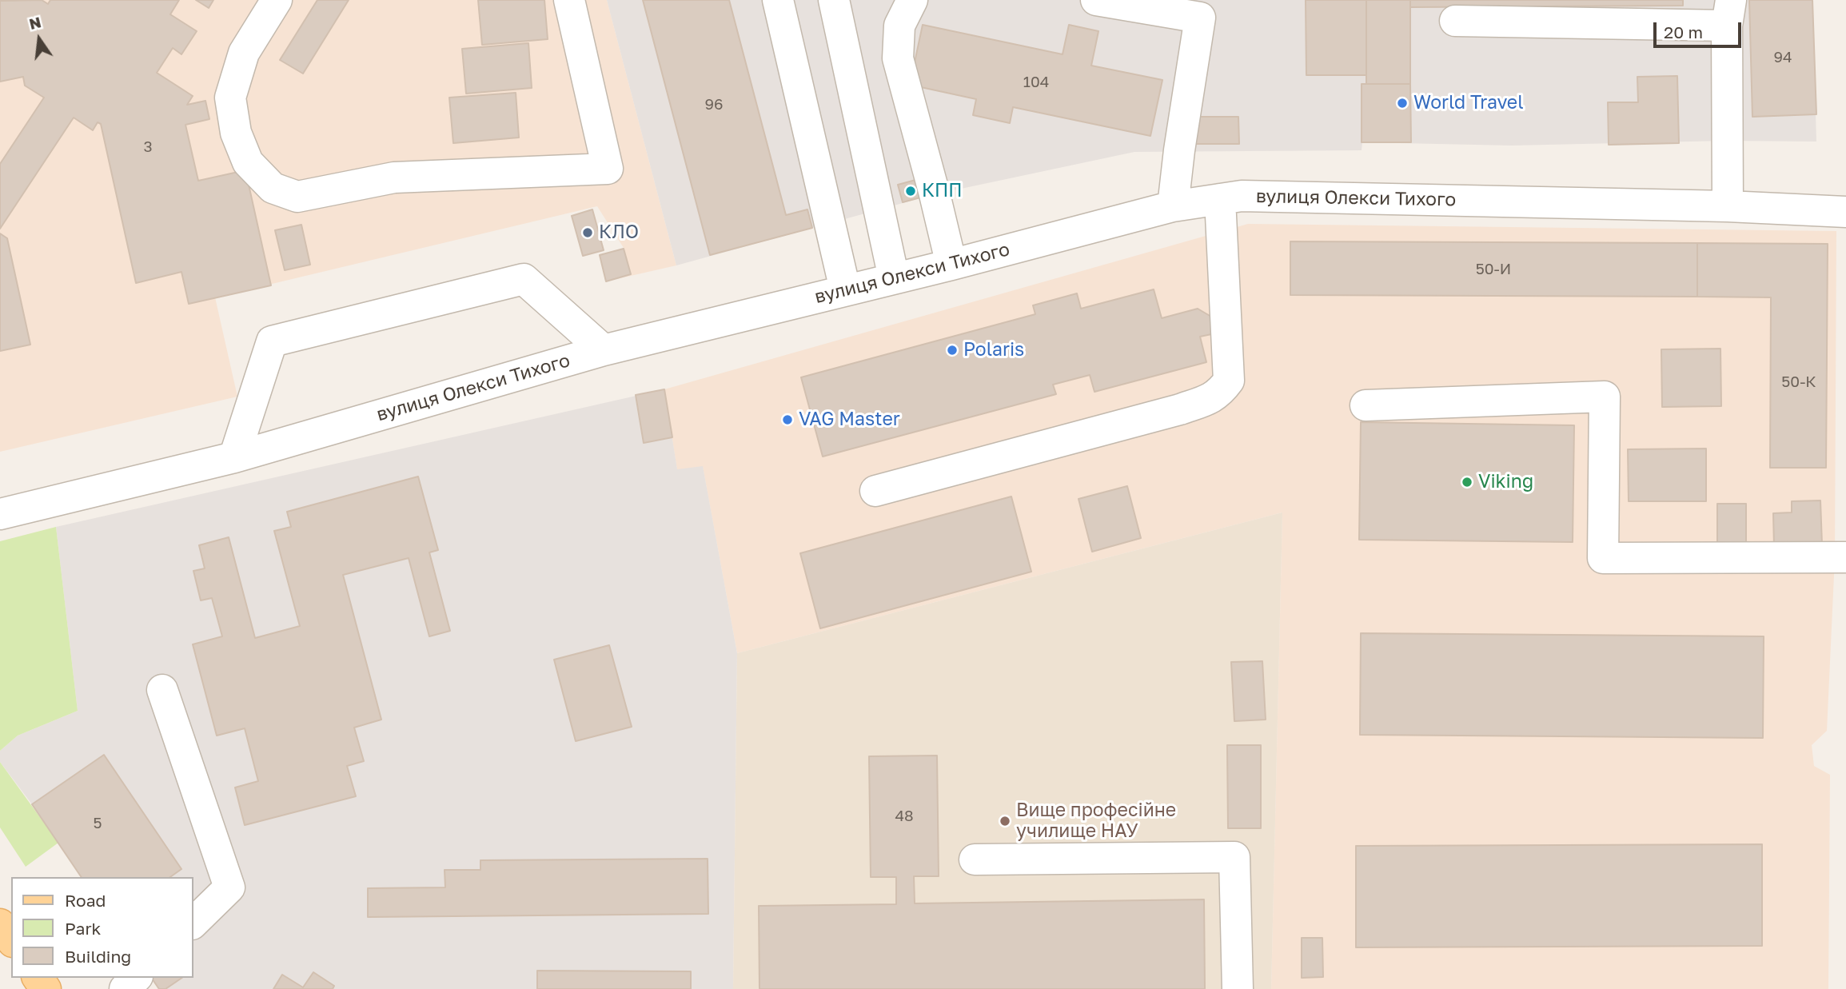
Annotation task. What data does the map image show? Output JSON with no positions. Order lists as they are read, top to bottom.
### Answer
{
  "streets": {
    "street": ["вулиця Олекси Тихого"]
  },
  "places": [
    "World Travel",
    "КПП",
    "КЛО",
    "Polaris",
    "VAG Master",
    "Viking",
    "Вище професійне училище НАУ"
  ],
  "house_numbers": [
    "94",
    "104",
    "96",
    "3",
    "50-И",
    "50-К",
    "48",
    "5"
  ],
  "legend": ["Road", "Park", "Building"],
  "scale_bar": "20 m",
  "north": "top"
}
